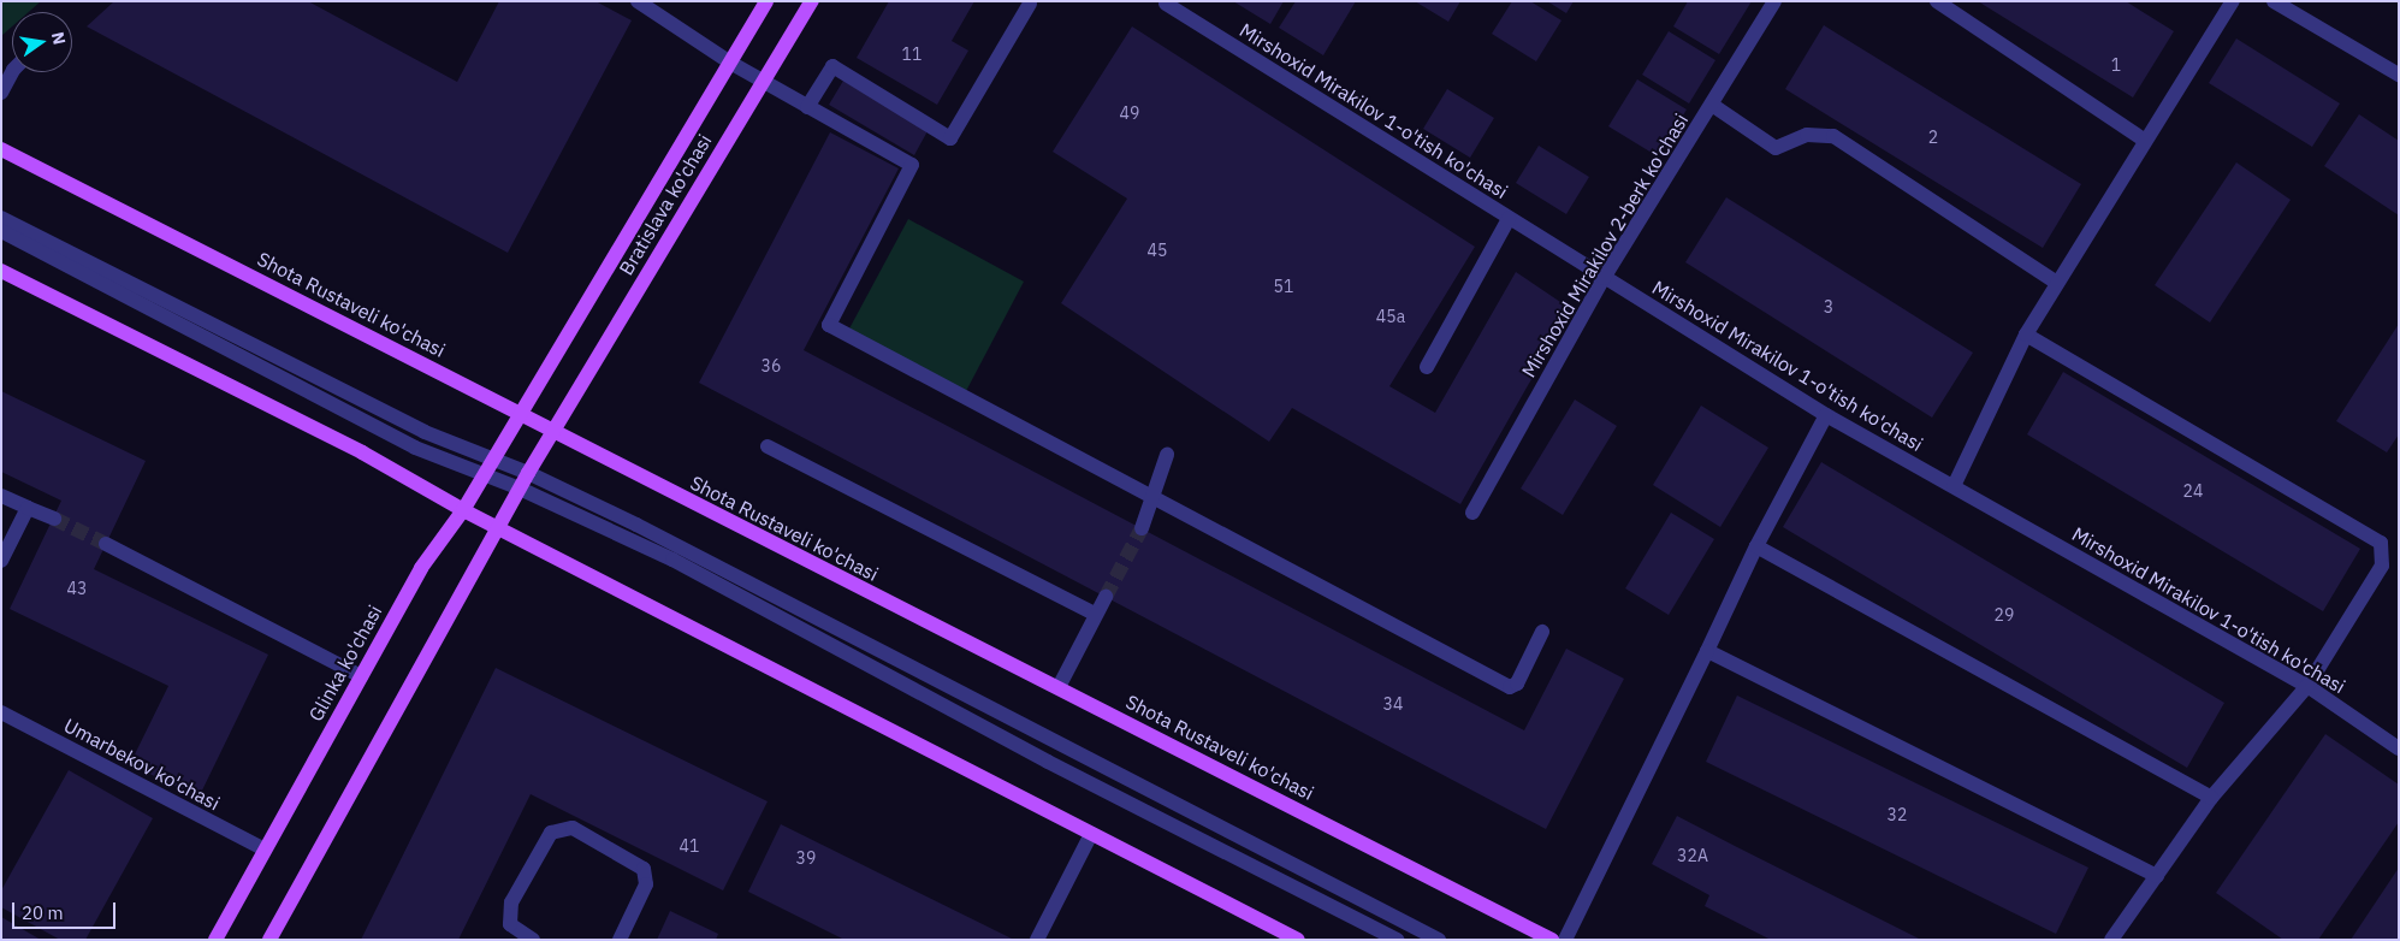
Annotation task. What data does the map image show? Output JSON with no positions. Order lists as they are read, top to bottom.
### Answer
{
  "streets": {
    "main road": ["Bratislava ko'chasi", "Shota Rustaveli ko'chasi", "Glinka ko'chasi"],
    "street": ["Mirshoxid Mirakilov 1-o'tish ko'chasi", "Mirshoxid Mirakilov 2-berk ko'chasi", "Umarbekov ko'chasi"]
  },
  "crossings": [
    ["Mirshoxid Mirakilov 1-o'tish ko'chasi", "Mirshoxid Mirakilov 2-berk ko'chasi"],
    ["Bratislava ko'chasi", "Shota Rustaveli ko'chasi"],
    ["Bratislava ko'chasi", "Glinka ko'chasi"],
    ["Shota Rustaveli ko'chasi", "Glinka ko'chasi"],
    ["Glinka ko'chasi", "Umarbekov ko'chasi"]
  ],
  "house_numbers": [
    "11",
    "1",
    "49",
    "2",
    "45",
    "51",
    "3",
    "45а",
    "36",
    "24",
    "43",
    "29",
    "34",
    "32",
    "41",
    "32А",
    "39"
  ],
  "scale_bar": "20 m",
  "north": "right"
}
